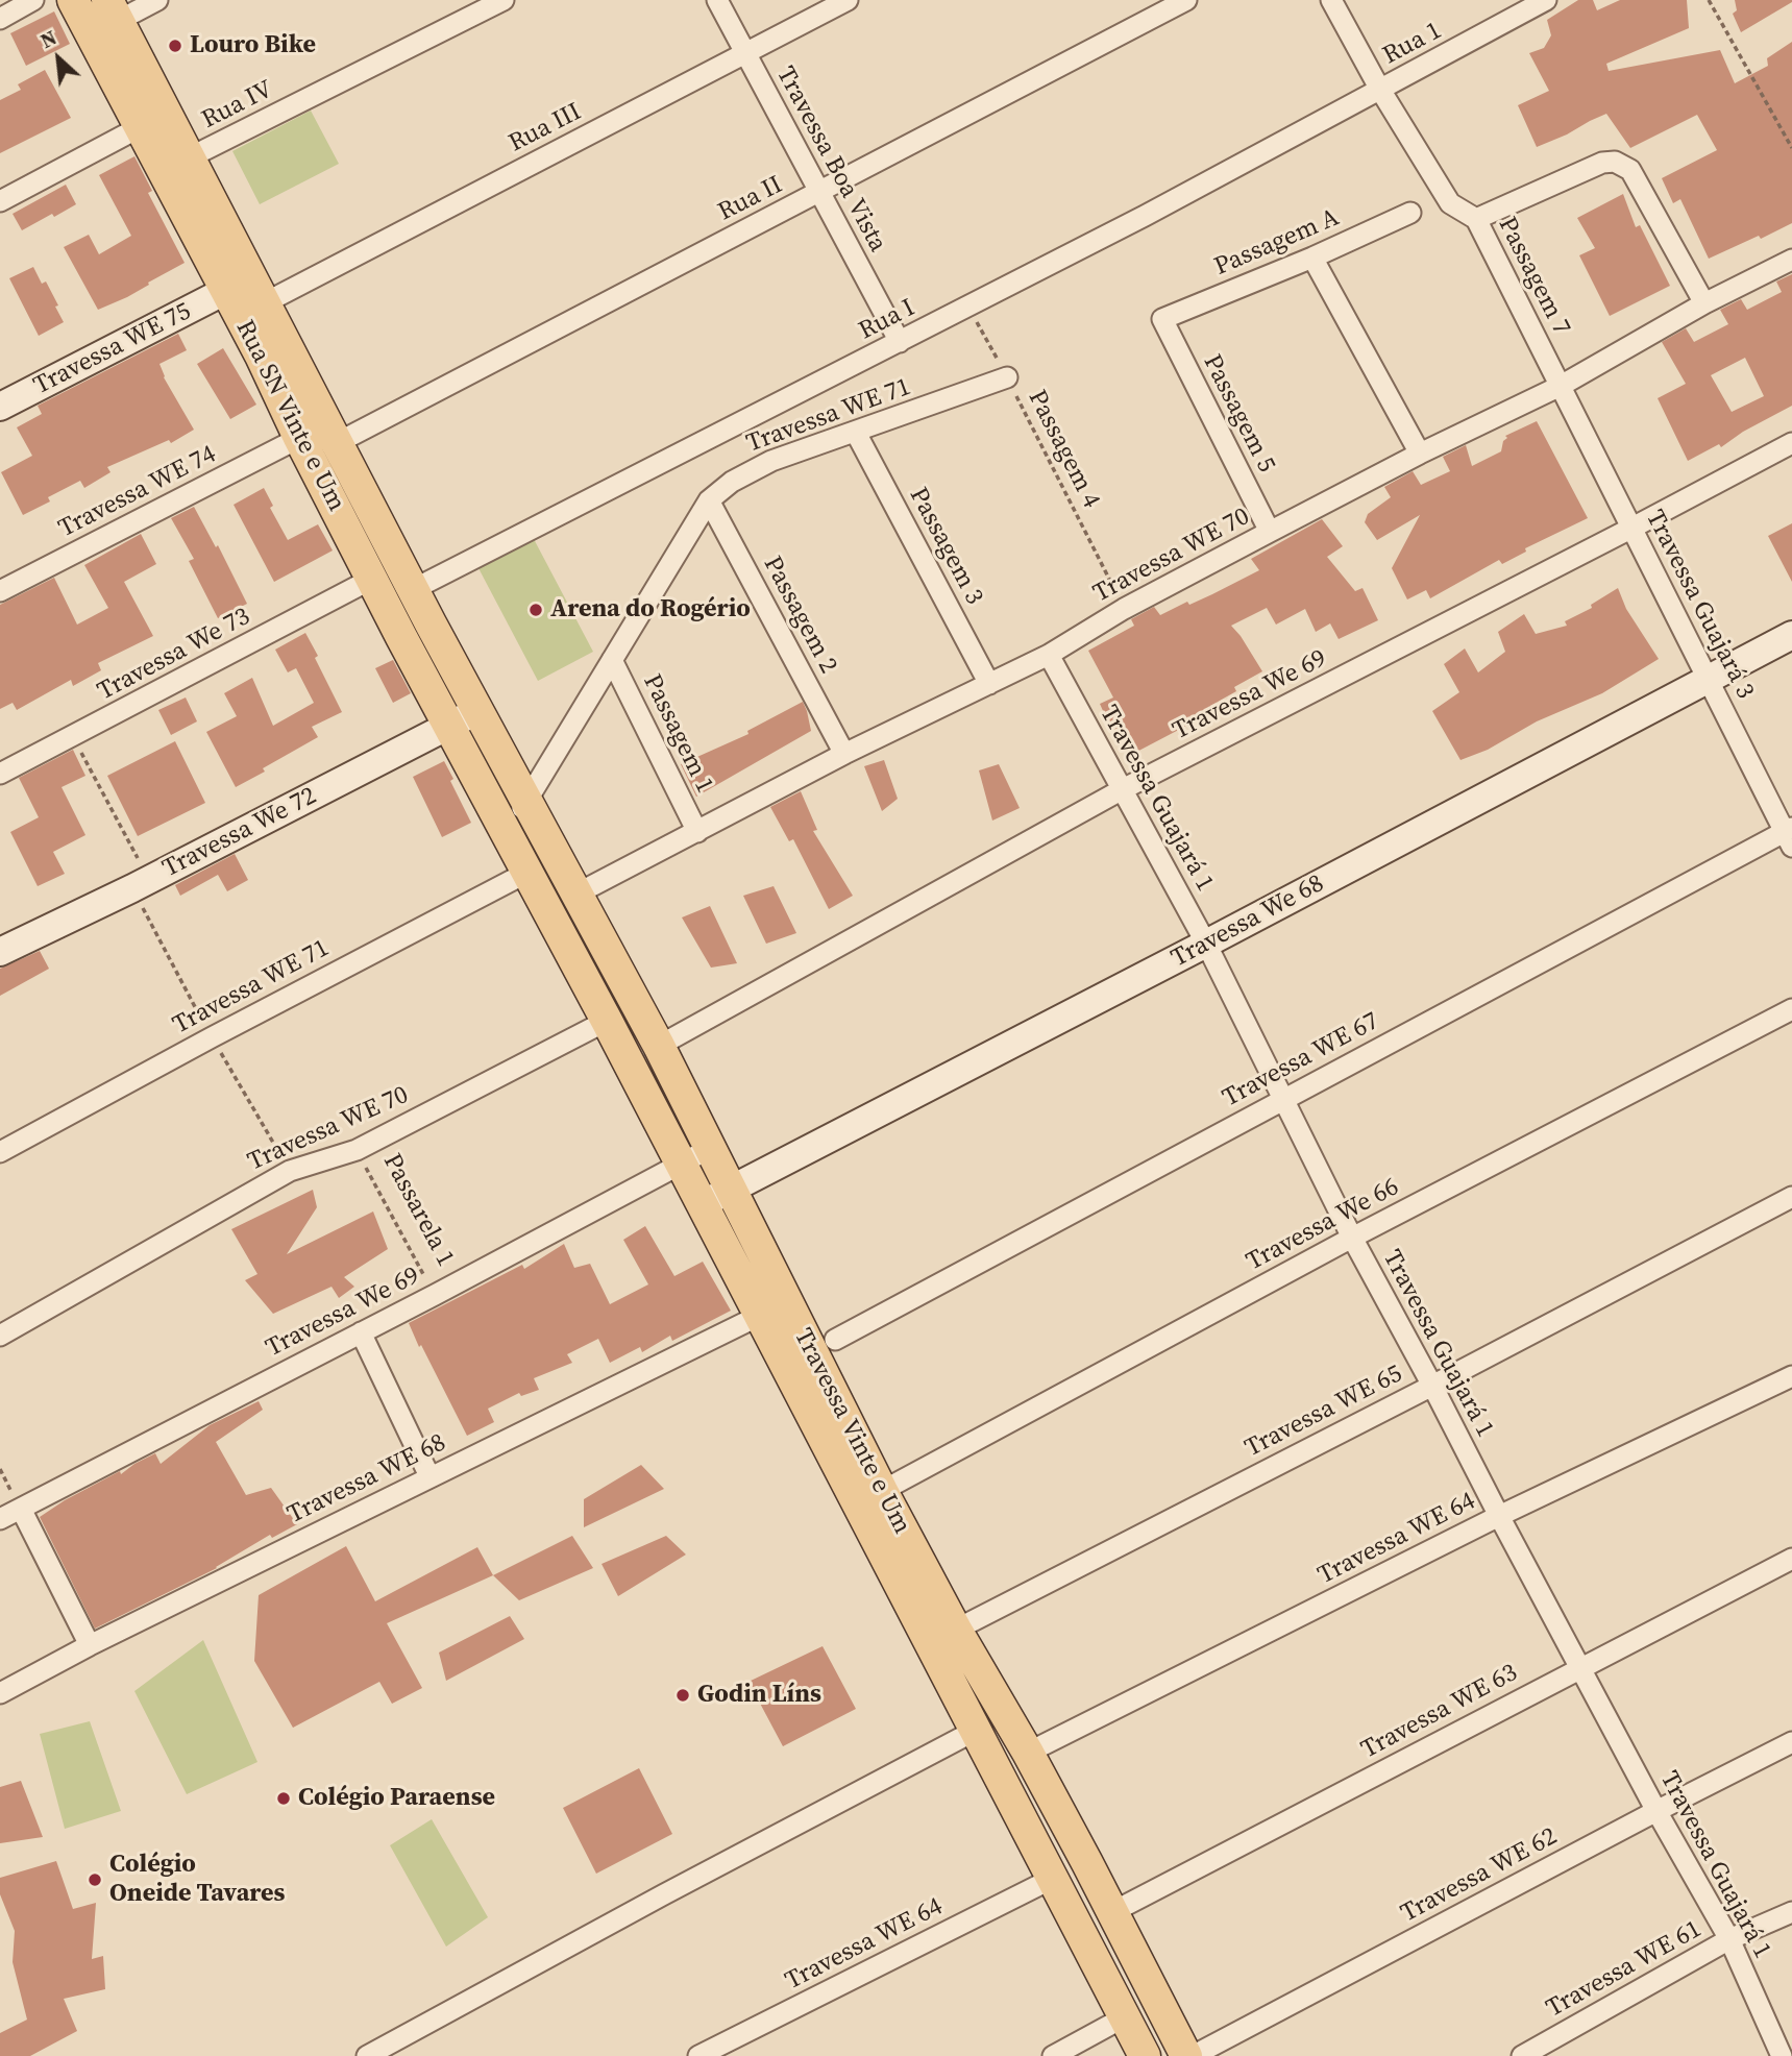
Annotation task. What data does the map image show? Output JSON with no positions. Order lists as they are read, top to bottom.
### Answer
{
  "streets": {
    "main road": ["Rua SN Vinte e Um", "Travessa Vinte e Um"],
    "street": [
      "Rua 1",
      "Rua IV",
      "Rua III",
      "Travessa Boa Vista",
      "Rua II",
      "Passagem A",
      "Passagem 7",
      "Rua I",
      "Travessa WE 75",
      "Passagem 5",
      "Travessa WE 71",
      "Travessa WE 74",
      "Passagem 3",
      "Travessa WE 70",
      "Travessa Guajará 3",
      "Passagem 2",
      "Travessa We 73",
      "Travessa We 69",
      "Passagem 1",
      "Travessa Guajará 1",
      "Travessa We 72",
      "Travessa We 68",
      "Travessa WE 67",
      "Travessa We 66",
      "Travessa WE 65",
      "Travessa WE 68",
      "Travessa WE 64",
      "Travessa WE 63",
      "Travessa WE 62",
      "Travessa WE 61"
    ],
    "path": ["Passagem 4", "Passarela 1"]
  },
  "crossings": [
    ["Rua 1", "Passagem 7"],
    ["Rua 1", "Rua I"],
    ["Rua IV", "Rua SN Vinte e Um"],
    ["Rua III", "Travessa Boa Vista"],
    ["Rua III", "Rua SN Vinte e Um"],
    ["Travessa Boa Vista", "Rua II"],
    ["Travessa Boa Vista", "Rua I"],
    ["Rua II", "Rua SN Vinte e Um"],
    ["Passagem A", "Passagem 5"],
    ["Passagem 7", "Rua I"],
    ["Passagem 7", "Travessa WE 70"],
    ["Passagem 7", "Travessa Guajará 3"],
    ["Rua I", "Rua SN Vinte e Um"],
    ["Rua I", "Passagem 4"],
    ["Travessa WE 75", "Rua SN Vinte e Um"],
    ["Passagem 5", "Travessa WE 70"],
    ["Rua SN Vinte e Um", "Travessa WE 71"],
    ["Rua SN Vinte e Um", "Travessa WE 74"],
    ["Rua SN Vinte e Um", "Travessa We 73"],
    ["Rua SN Vinte e Um", "Travessa We 72"],
    ["Rua SN Vinte e Um", "Travessa Vinte e Um"],
    ["Travessa WE 71", "Passagem 4"],
    ["Travessa WE 71", "Passagem 3"],
    ["Travessa WE 71", "Passagem 2"],
    ["Travessa WE 71", "Passagem 1"],
    ["Travessa WE 71", "Travessa Vinte e Um"],
    ["Passagem 4", "Travessa WE 70"],
    ["Passagem 3", "Travessa WE 70"],
    ["Travessa WE 70", "Travessa Guajará 3"],
    ["Travessa WE 70", "Passagem 2"],
    ["Travessa WE 70", "Passagem 1"],
    ["Travessa WE 70", "Travessa Guajará 1"],
    ["Travessa WE 70", "Passarela 1"],
    ["Travessa WE 70", "Travessa Vinte e Um"],
    ["Travessa Guajará 3", "Travessa We 69"],
    ["Travessa Guajará 3", "Travessa We 68"],
    ["Travessa Guajará 3", "Travessa WE 67"],
    ["Travessa We 69", "Travessa Guajará 1"],
    ["Travessa We 69", "Passarela 1"],
    ["Travessa We 69", "Travessa Vinte e Um"],
    ["Travessa Guajará 1", "Travessa We 68"],
    ["Travessa Guajará 1", "Travessa WE 67"],
    ["Travessa Guajará 1", "Travessa We 66"],
    ["Travessa Guajará 1", "Travessa WE 65"],
    ["Travessa Guajará 1", "Travessa WE 64"],
    ["Travessa Guajará 1", "Travessa WE 63"],
    ["Travessa Guajará 1", "Travessa WE 62"],
    ["Travessa Guajará 1", "Travessa WE 61"],
    ["Travessa We 68", "Travessa Vinte e Um"],
    ["Travessa We 66", "Travessa Vinte e Um"],
    ["Travessa WE 65", "Travessa Vinte e Um"],
    ["Travessa Vinte e Um", "Travessa WE 68"],
    ["Travessa Vinte e Um", "Travessa WE 64"],
    ["Travessa Vinte e Um", "Travessa WE 63"]
  ],
  "places": [
    "Louro Bike",
    "Arena do Rogério",
    "Godin Líns",
    "Colégio Paraense",
    "Colégio Oneide Tavares"
  ],
  "north": "top left"
}
